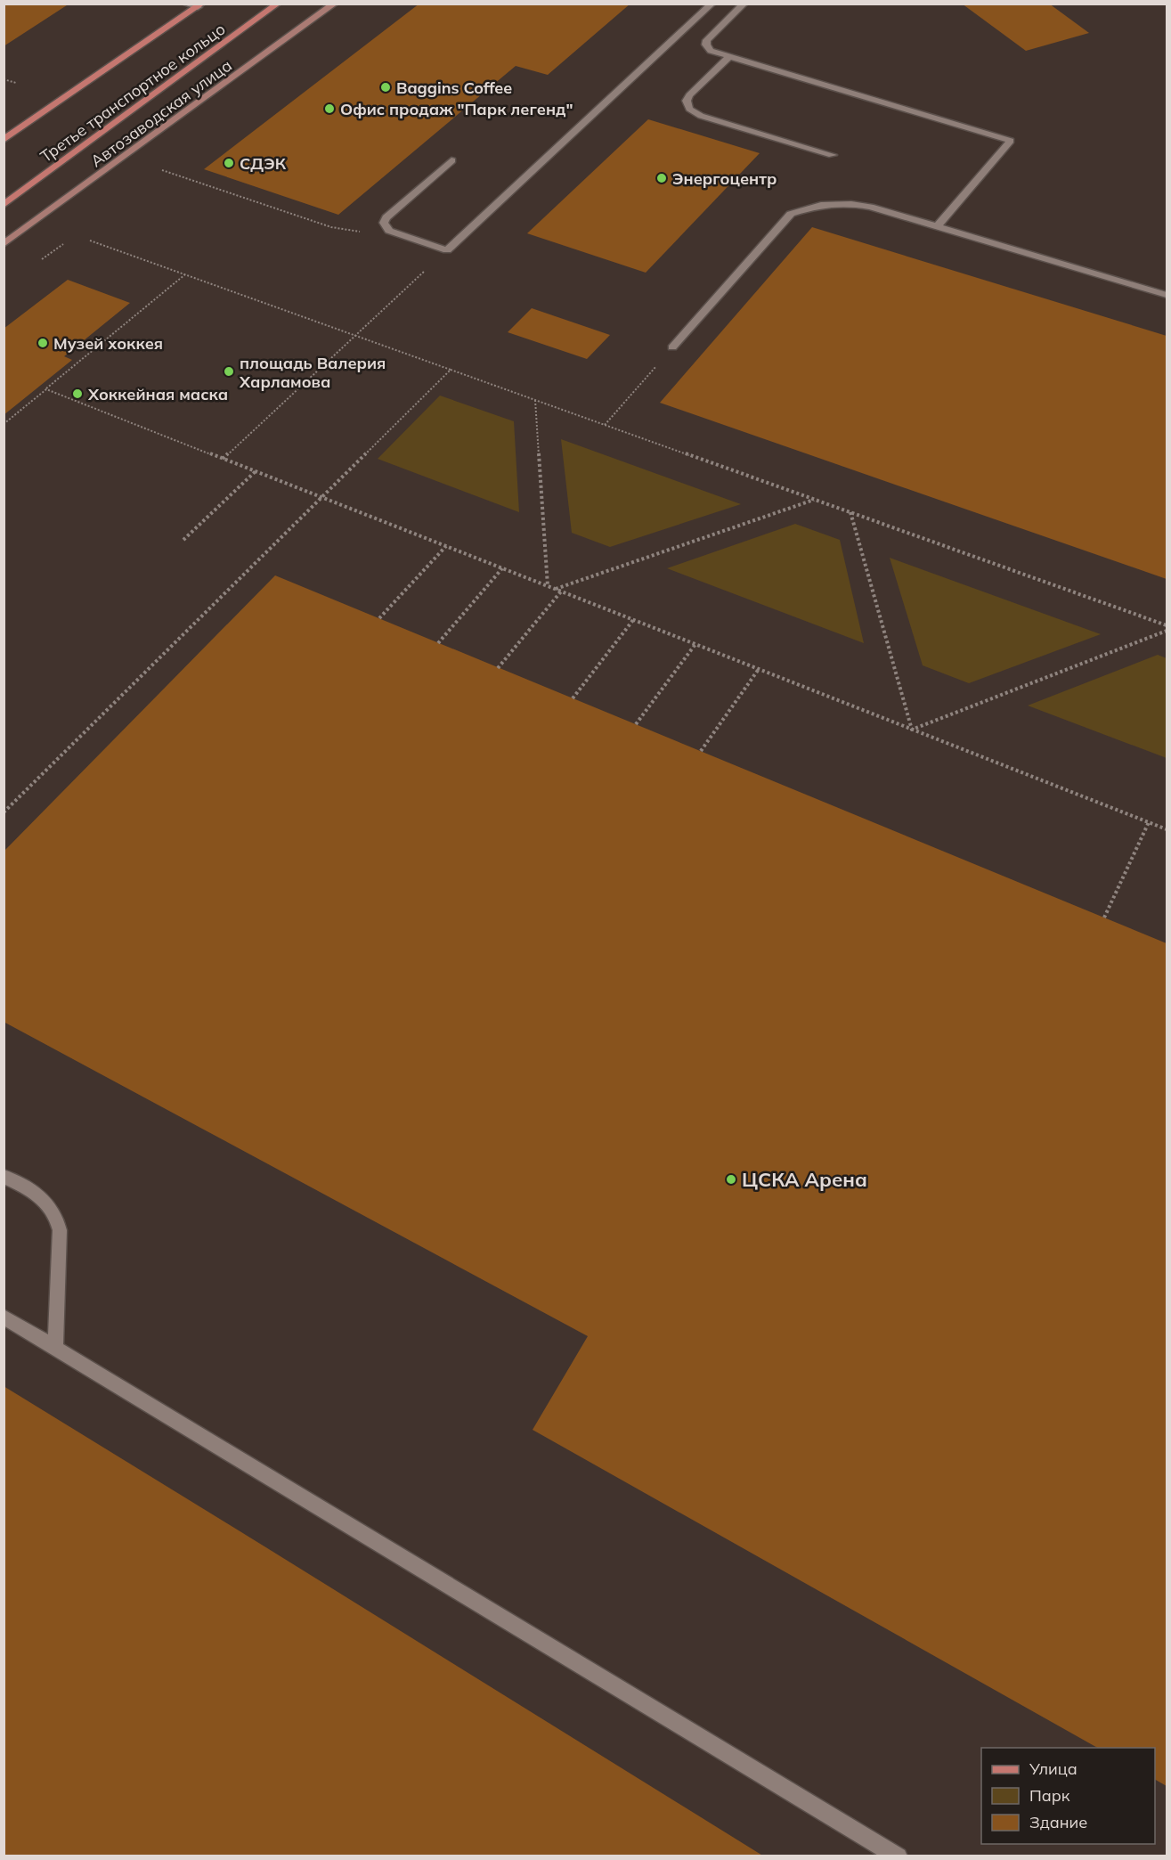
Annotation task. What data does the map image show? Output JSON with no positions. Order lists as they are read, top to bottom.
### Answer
{
  "streets": {
    "main road": ["Третье транспортное кольцо", "Автозаводская улица"]
  },
  "places": [
    "Baggins Coffee",
    "Офис продаж \"Парк легенд\"",
    "СДЭК",
    "Энергоцентр",
    "Музей хоккея",
    "площадь Валерия Харламова",
    "Хоккейная маска",
    "ЦСКА Арена"
  ],
  "legend": ["Улица", "Парк", "Здание"]
}
